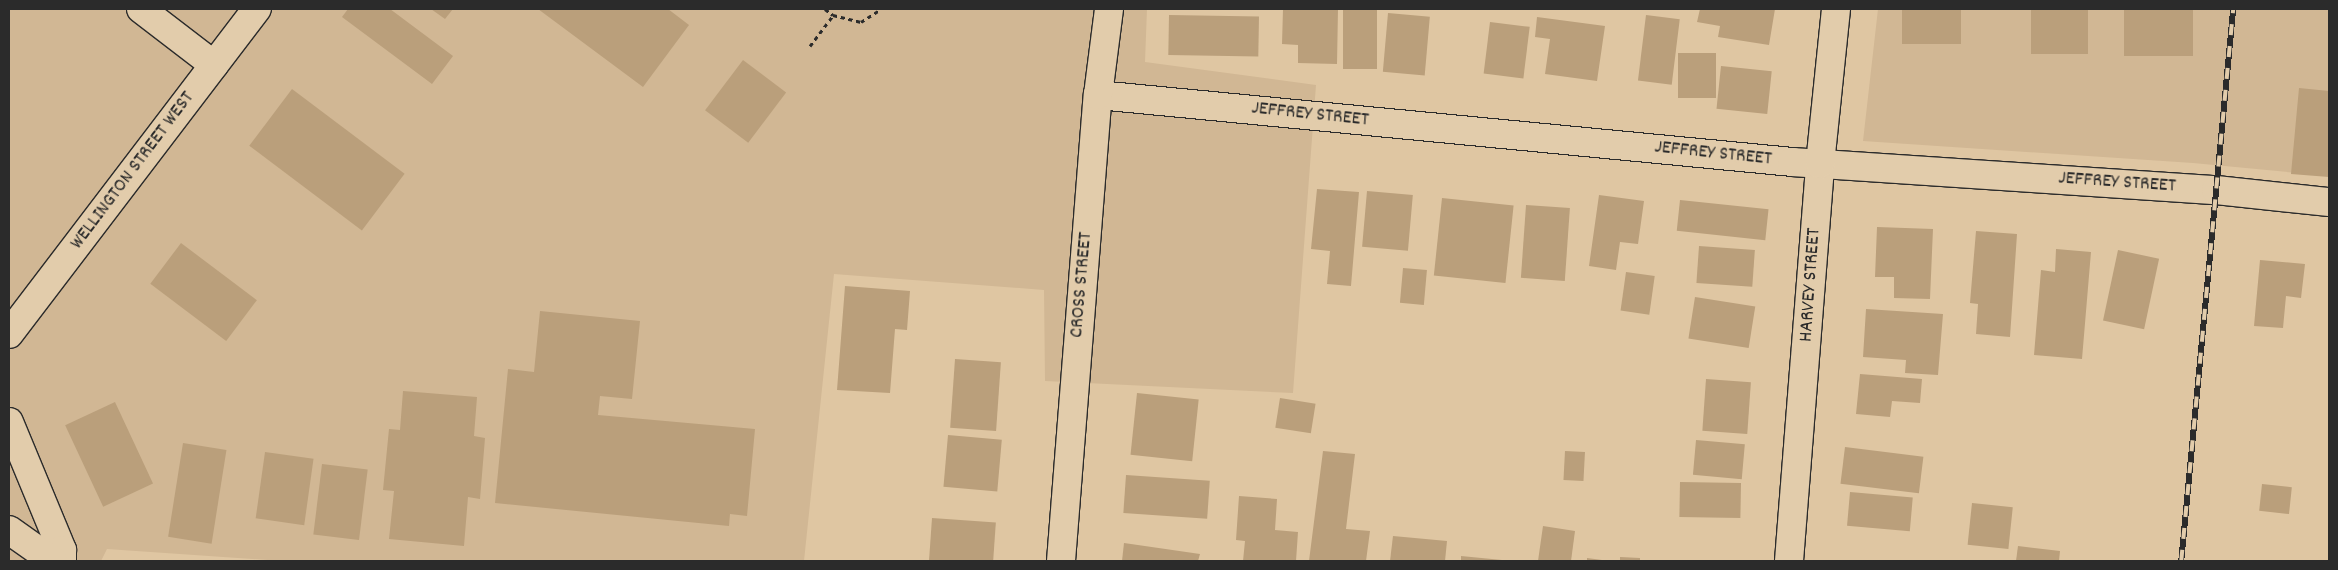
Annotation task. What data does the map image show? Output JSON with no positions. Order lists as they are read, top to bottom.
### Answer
{
  "streets": {
    "street": [
      "JEFFREY STREET",
      "WELLINGTON STREET WEST",
      "CROSS STREET",
      "HARVEY STREET"
    ]
  },
  "crossings": [
    ["JEFFREY STREET", "CROSS STREET"],
    ["JEFFREY STREET", "HARVEY STREET"]
  ]
}
